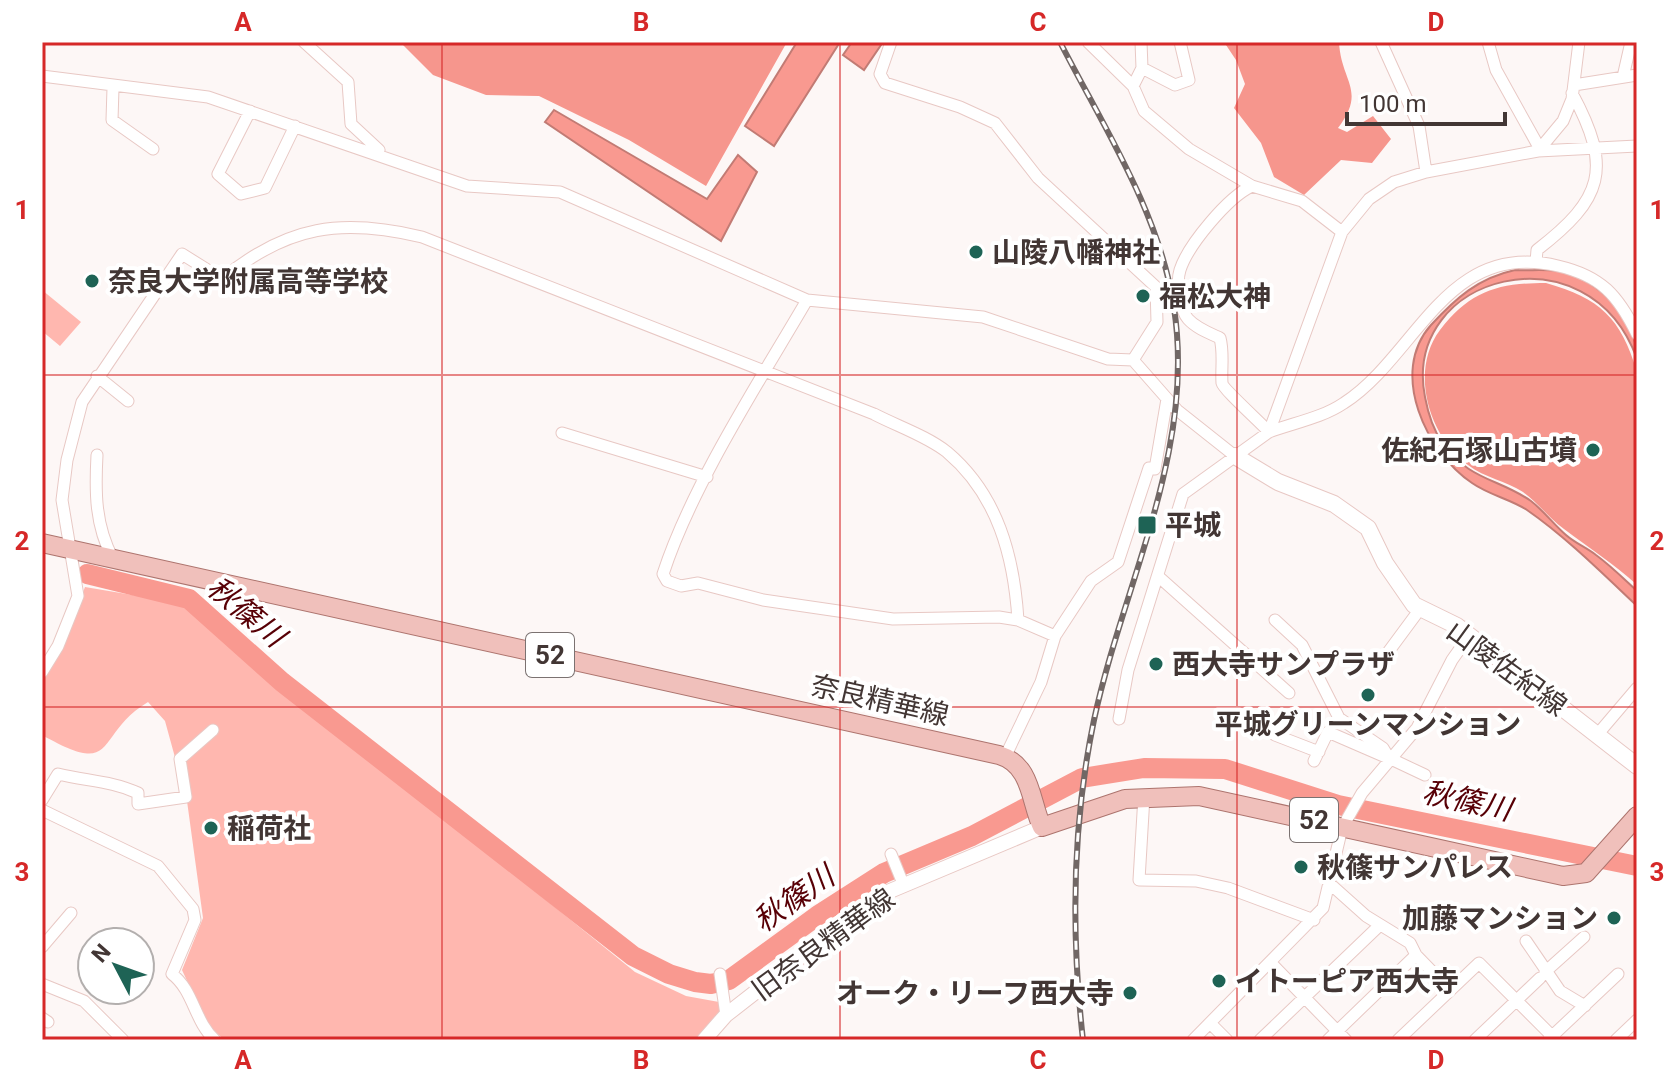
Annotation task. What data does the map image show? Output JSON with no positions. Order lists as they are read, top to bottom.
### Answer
{
  "streets": {
    "main road": ["52", "山陵佐紀線", "奈良精華線"],
    "street": ["旧奈良精華線"]
  },
  "crossings": [
    ["52", "旧奈良精華線"]
  ],
  "water": ["秋篠川"],
  "places": {
    "other": [
      "山陵八幡神社",
      "奈良大学附属高等学校",
      "福松大神",
      "佐紀石塚山古墳",
      "西大寺サンプラザ",
      "平城グリーンマンション",
      "稲荷社",
      "秋篠サンパレス",
      "加藤マンション",
      "イトーピア西大寺",
      "オーク・リーフ西大寺"
    ],
    "transit": ["平城"]
  },
  "scale_bar": "100 m",
  "north": "top left",
  "grid": {
    "columns": [
      "A",
      "B",
      "C",
      "D"
    ],
    "rows": ["1", "2", "3"]
  }
}
